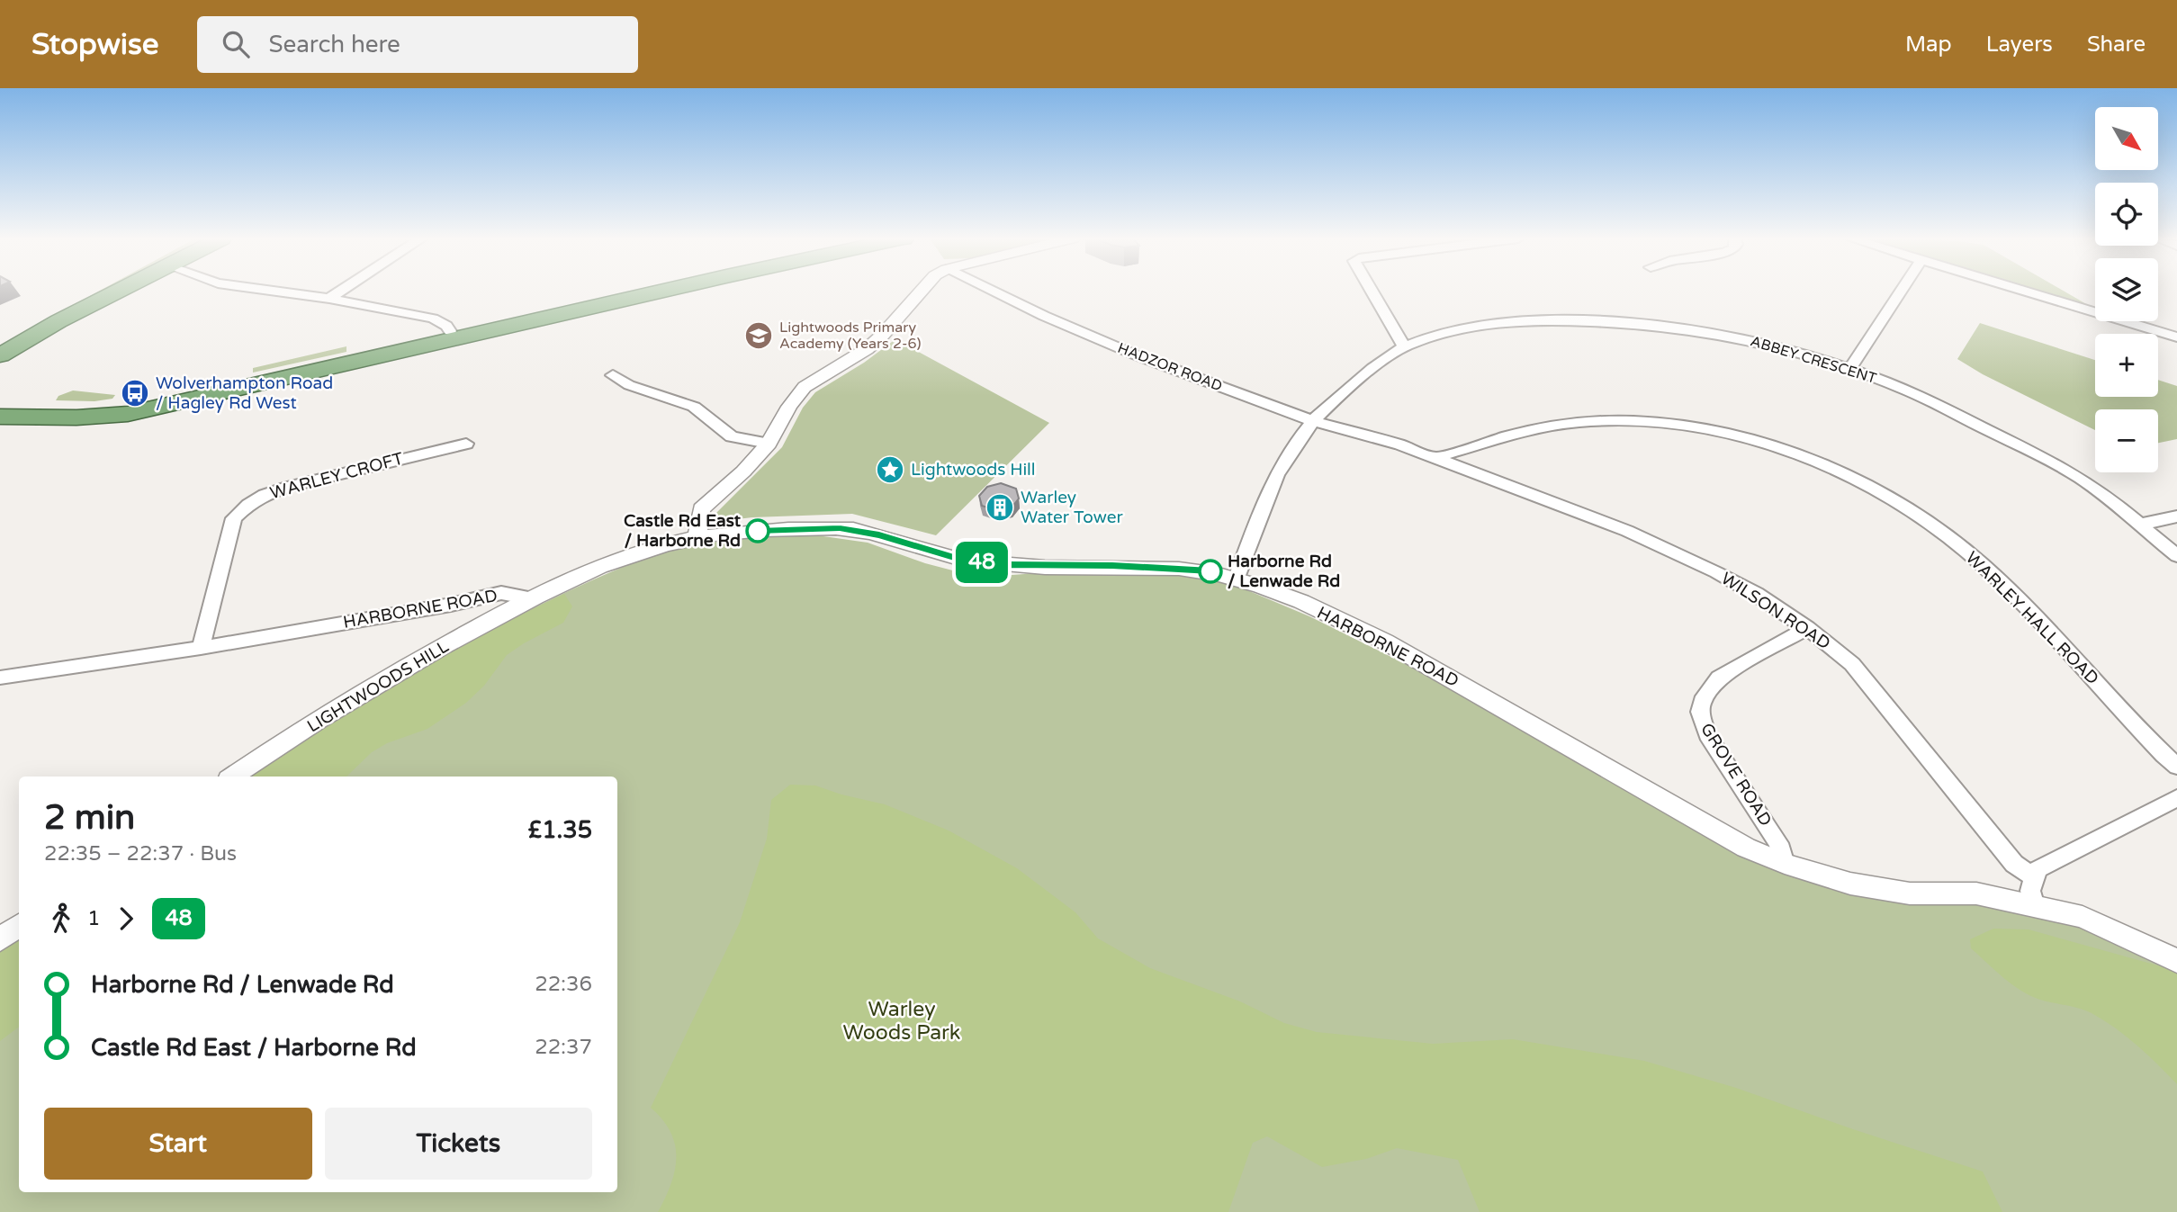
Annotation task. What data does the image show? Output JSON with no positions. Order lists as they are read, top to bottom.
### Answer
{
  "streets": {
    "street": [
      "ABBEY CRESCENT",
      "HADZOR ROAD",
      "WARLEY CROFT",
      "HARBORNE ROAD",
      "WILSON ROAD",
      "WARLEY HALL ROAD",
      "LIGHTWOODS HILL",
      "GROVE ROAD"
    ]
  },
  "crossings": [
    ["ABBEY CRESCENT", "HADZOR ROAD"],
    ["ABBEY CRESCENT", "HARBORNE ROAD"],
    ["HADZOR ROAD", "WILSON ROAD"],
    ["WARLEY CROFT", "HARBORNE ROAD"],
    ["HARBORNE ROAD", "LIGHTWOODS HILL"],
    ["HARBORNE ROAD", "GROVE ROAD"],
    ["WILSON ROAD", "WARLEY HALL ROAD"],
    ["WILSON ROAD", "GROVE ROAD"]
  ],
  "parks": ["Warley Woods Park"],
  "places": {
    "school or university": ["Lightwoods Primary Academy (Years 2-6)"],
    "bus stop": ["Wolverhampton Road / Hagley Rd West"],
    "place": ["Lightwoods Hill"],
    "building": ["Warley Water Tower"],
    "other": ["Castle Rd East / Harborne Rd", "Harborne Rd / Lenwade Rd"]
  },
  "lines": ["bus line 48"],
  "north": "bottom right",
  "page": {
    "header": "Stopwise",
    "search": "Search here",
    "nav": ["Map", "Layers", "Share"],
    "on_map": "48",
    "map_buttons": ["+", "−"],
    "heading": ["2 min", "22:35 – 22:37 · Bus", "£1.35"],
    "legs": ["1", "48"],
    "list": [
      {
        "name": "Harborne Rd / Lenwade Rd",
        "value": "22:36"
      },
      {
        "name": "Castle Rd East / Harborne Rd",
        "value": "22:37"
      }
    ],
    "buttons": ["Start", "Tickets"]
  }
}
